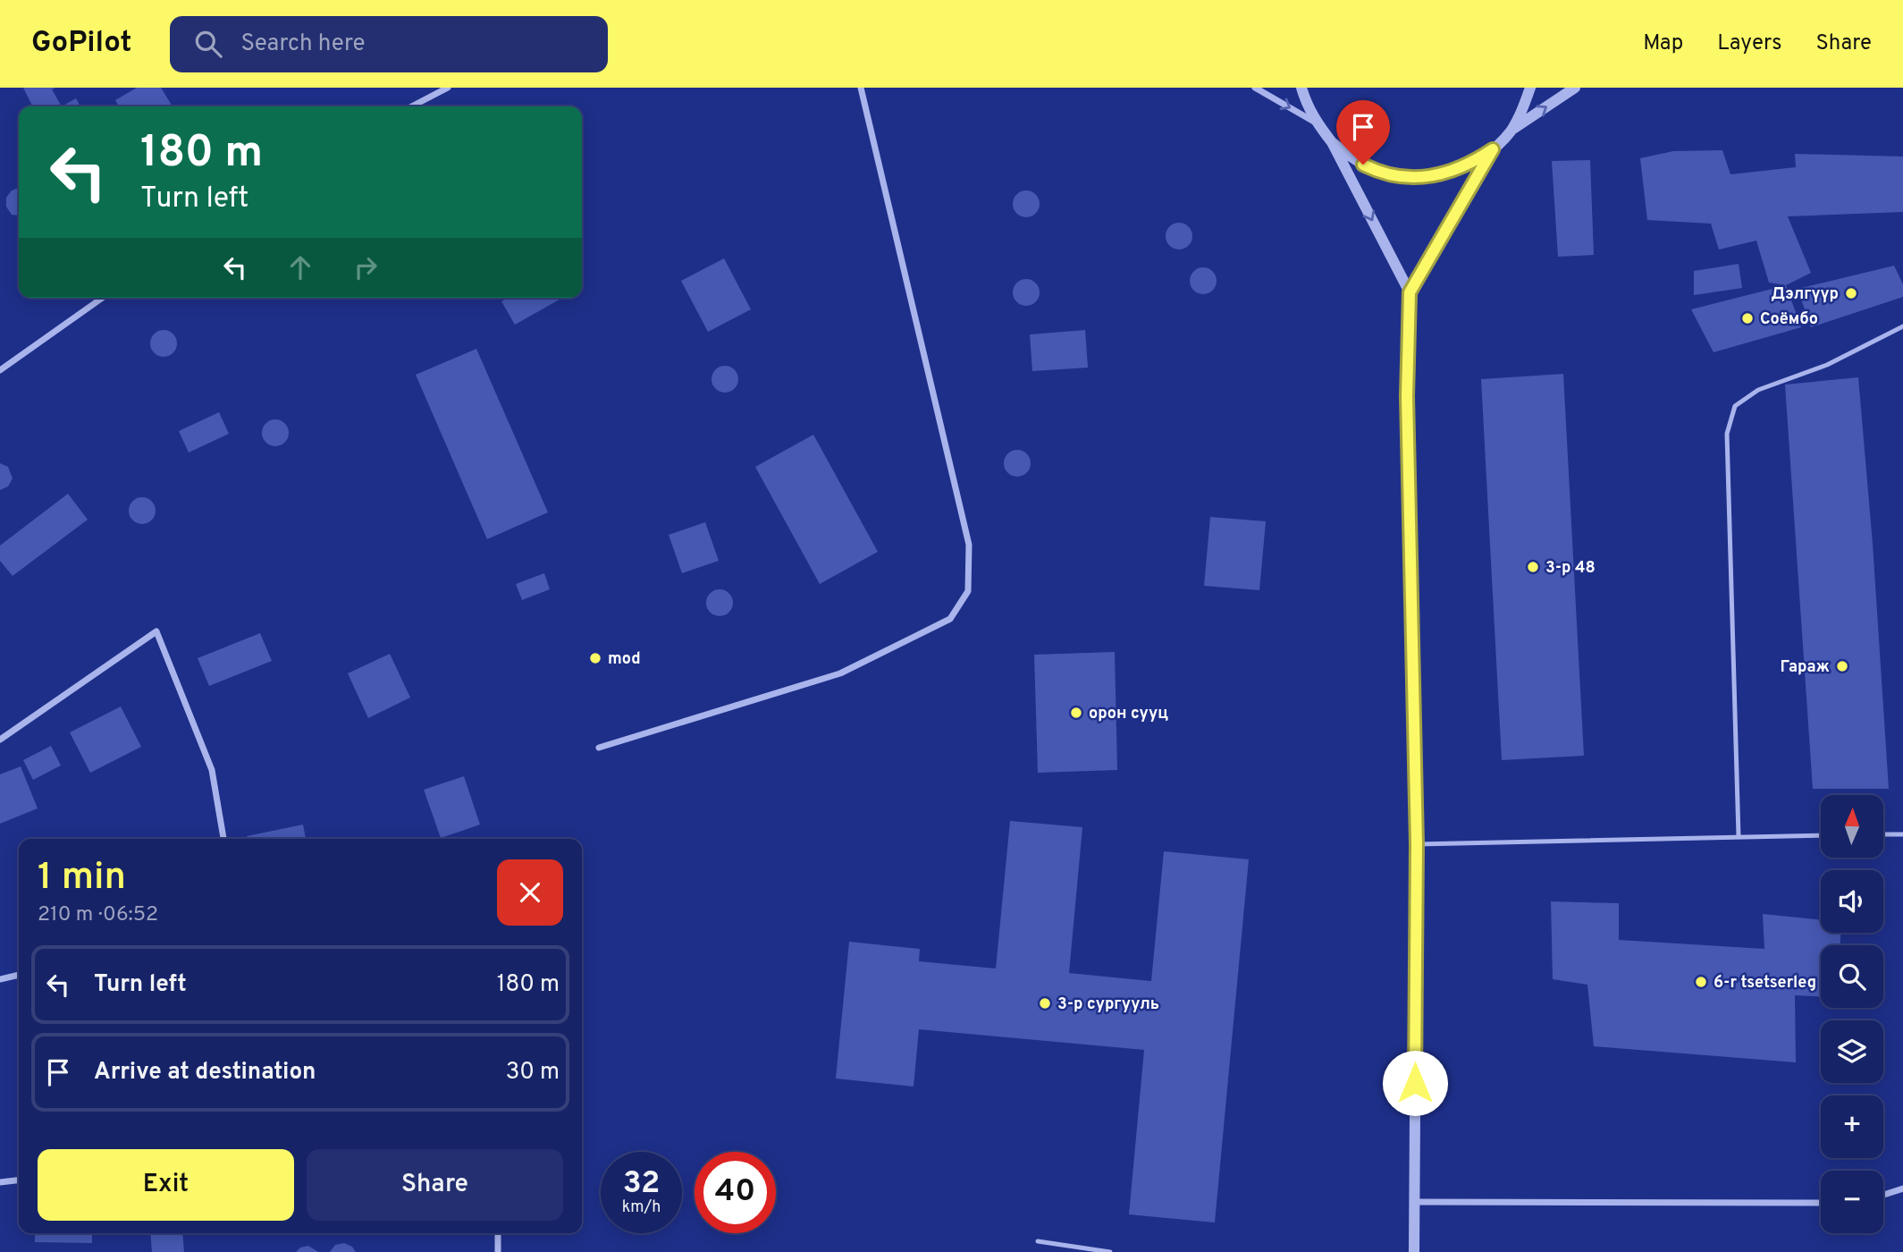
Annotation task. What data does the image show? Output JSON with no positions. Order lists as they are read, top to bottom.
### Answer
{
  "places": [
    "Дэлгүүр",
    "Соёмбо",
    "3-р 48",
    "mod",
    "Гараж",
    "орон сууц",
    "6-r tsetserleg",
    "3-р сургууль"
  ],
  "north": "top",
  "page": {
    "header": "GoPilot",
    "search": "Search here",
    "nav": ["Map", "Layers", "Share"],
    "turn": ["180 m", "Turn left"],
    "map_buttons": ["+", "−"],
    "heading": ["1 min", "210 m · 06:52"],
    "list": [
      {
        "name": "Turn left",
        "value": "180 m"
      },
      {
        "name": "Arrive at destination",
        "value": "30 m"
      }
    ],
    "buttons": ["Exit", "Share"],
    "speed": "32 km/h",
    "limit": "40"
  }
}
